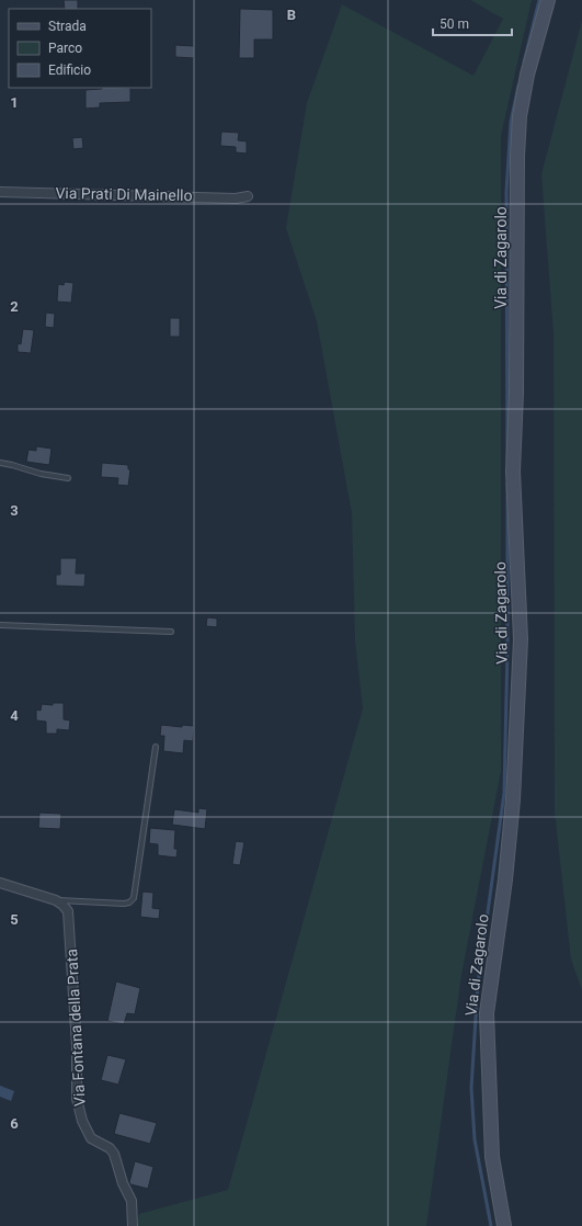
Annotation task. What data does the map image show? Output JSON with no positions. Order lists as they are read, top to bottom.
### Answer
{
  "streets": {
    "main road": ["Via di Zagarolo"],
    "street": ["Via Prati Di Mainello", "Via Fontana della Prata"]
  },
  "legend": ["Strada", "Parco", "Edificio"],
  "scale_bar": "50 m",
  "grid": {
    "columns": ["B"],
    "rows": [
      "1",
      "2",
      "3",
      "4",
      "5",
      "6"
    ]
  }
}
